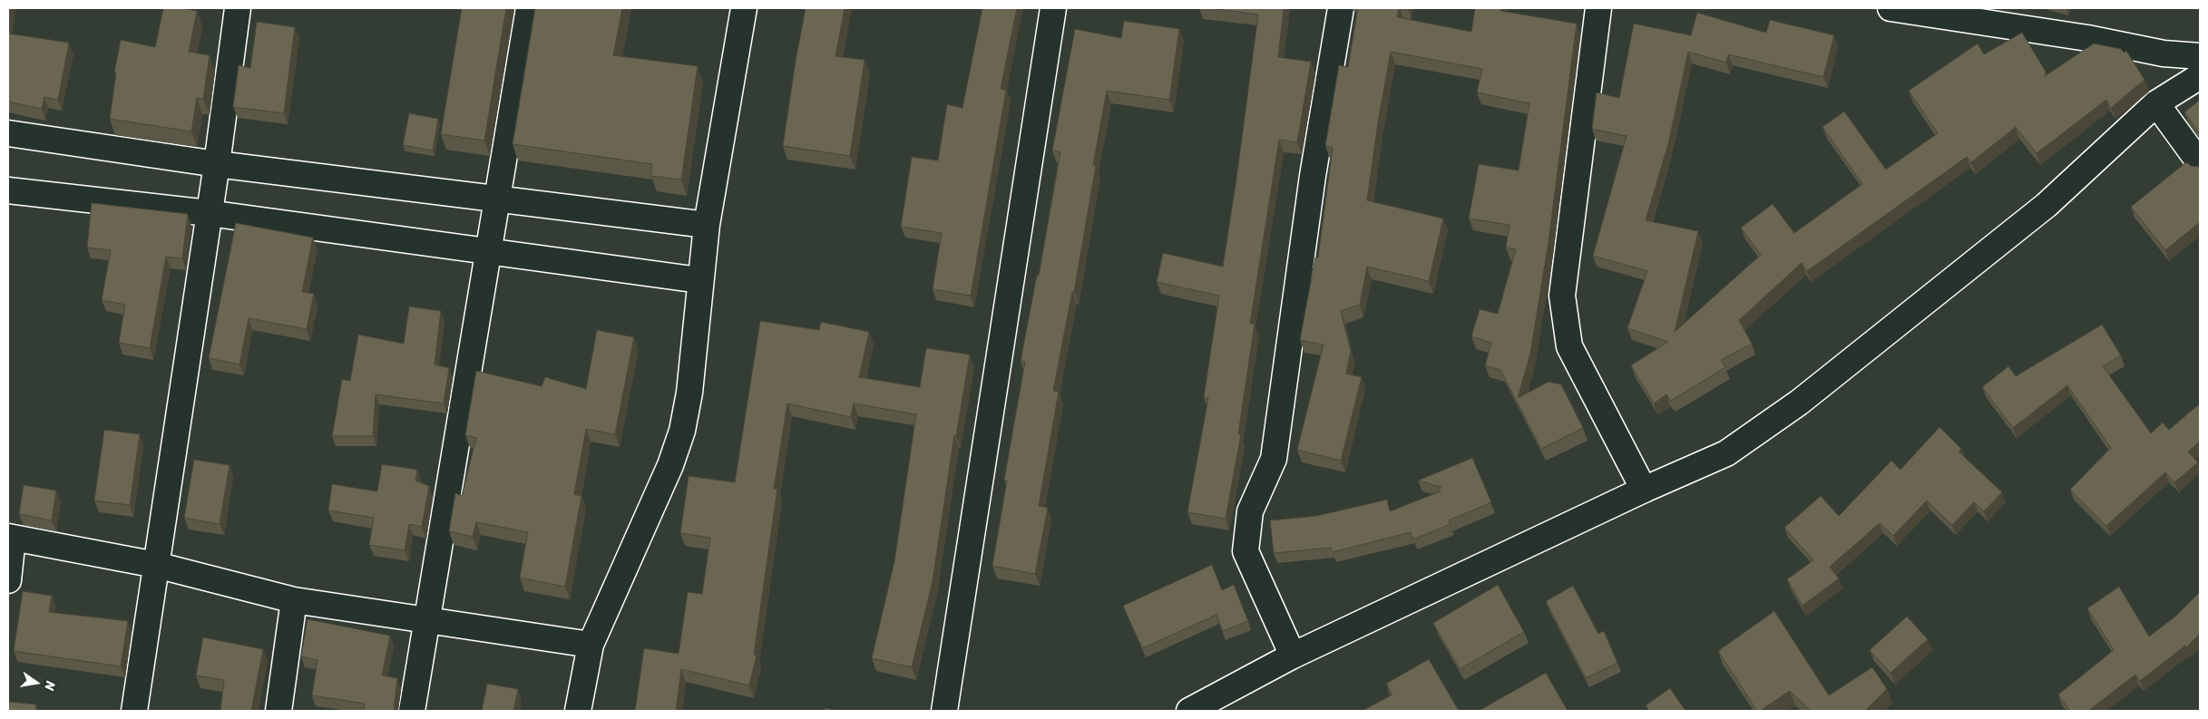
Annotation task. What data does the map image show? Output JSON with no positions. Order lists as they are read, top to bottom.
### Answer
{
  "north": "right"
}
